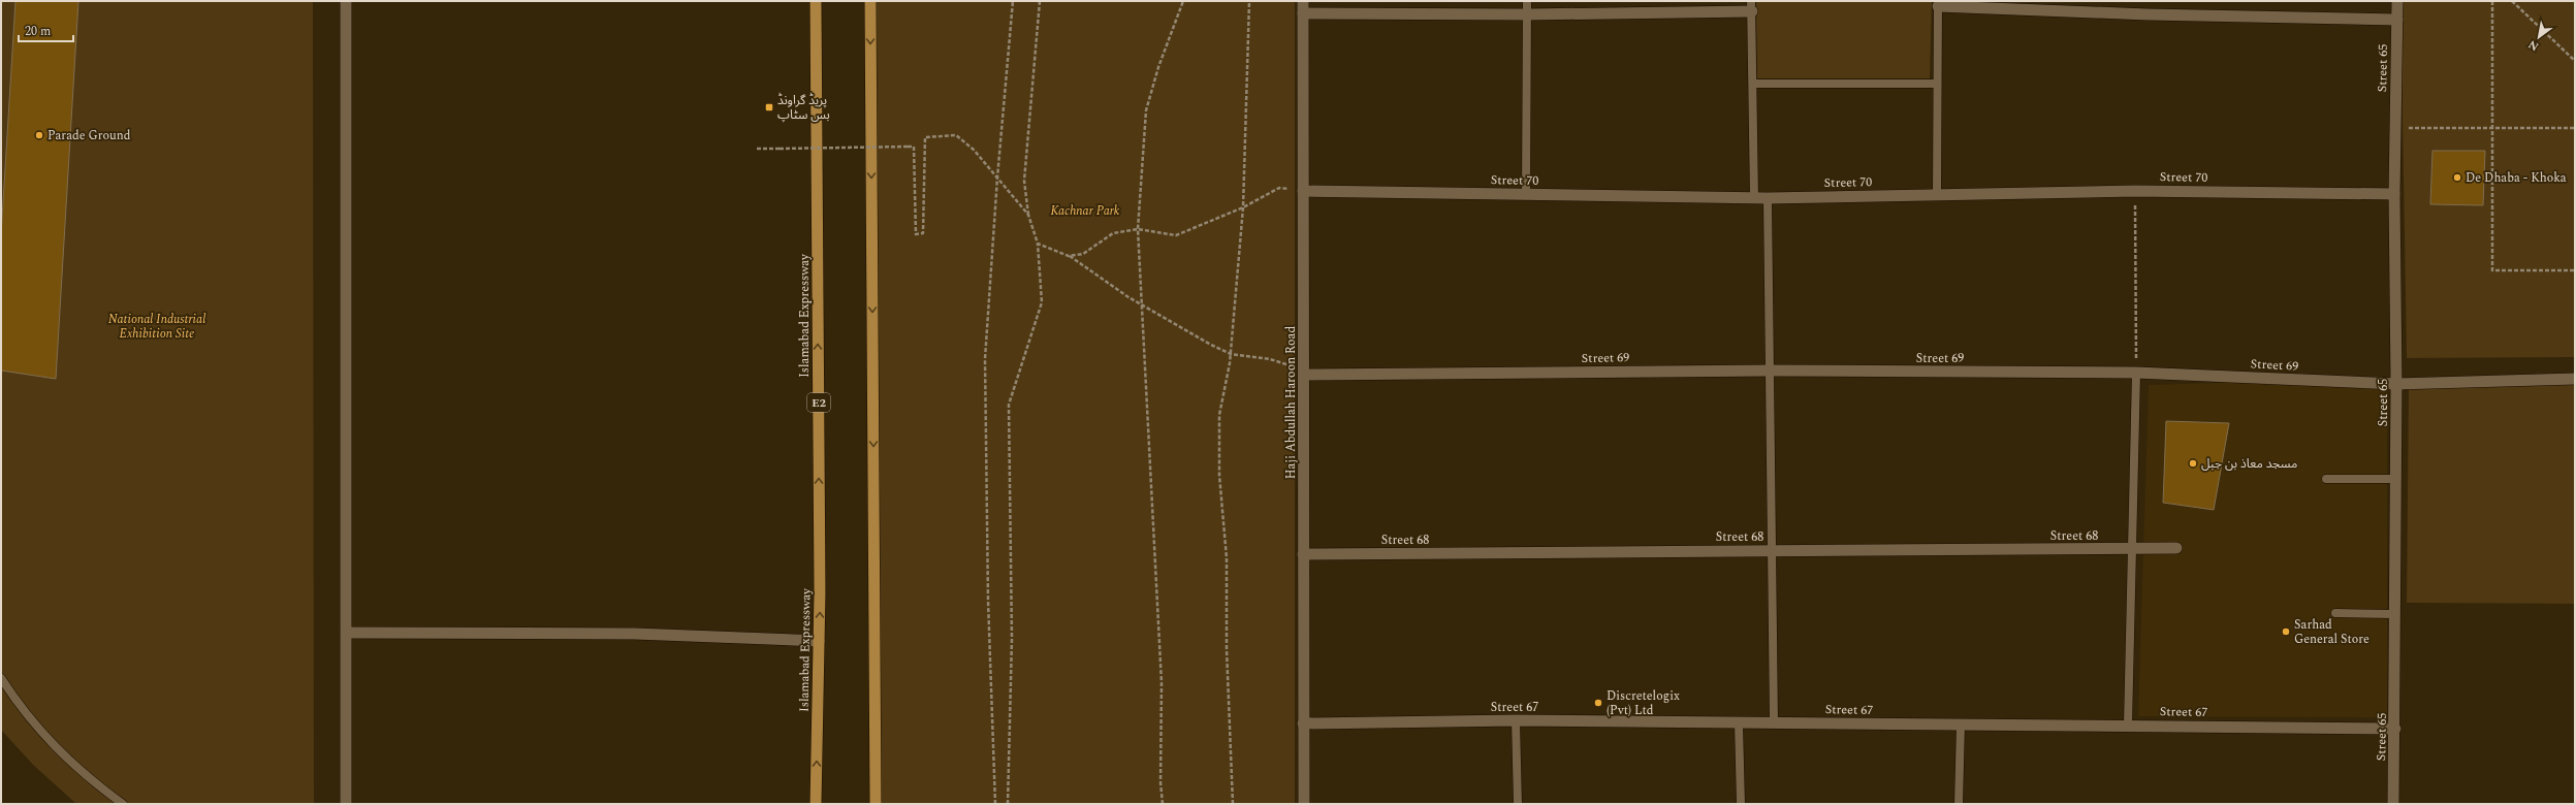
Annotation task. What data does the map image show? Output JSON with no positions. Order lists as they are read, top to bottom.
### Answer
{
  "streets": {
    "highway": ["Islamabad Expressway", "E2"],
    "street": [
      "Street 65",
      "Street 70",
      "Street 69",
      "Haji Abdullah Haroon Road",
      "Street 68",
      "Street 67"
    ]
  },
  "crossings": [
    ["Street 65", "Street 70"],
    ["Street 65", "Street 69"],
    ["Street 65", "Street 67"],
    ["Street 70", "Haji Abdullah Haroon Road"],
    ["Street 69", "Haji Abdullah Haroon Road"],
    ["Haji Abdullah Haroon Road", "Street 68"],
    ["Haji Abdullah Haroon Road", "Street 67"]
  ],
  "parks": ["Kachnar Park", "National Industrial Exhibition Site"],
  "places": {
    "transit": ["پریڈ گراونڈ بس سٹاپ"],
    "other": [
      "Parade Ground",
      "De Dhaba - Khoka",
      "مسجد معاذ بن جبل",
      "Sarhad General Store",
      "Discretelogix (Pvt) Ltd"
    ]
  },
  "scale_bar": "20 m",
  "north": "bottom left"
}
